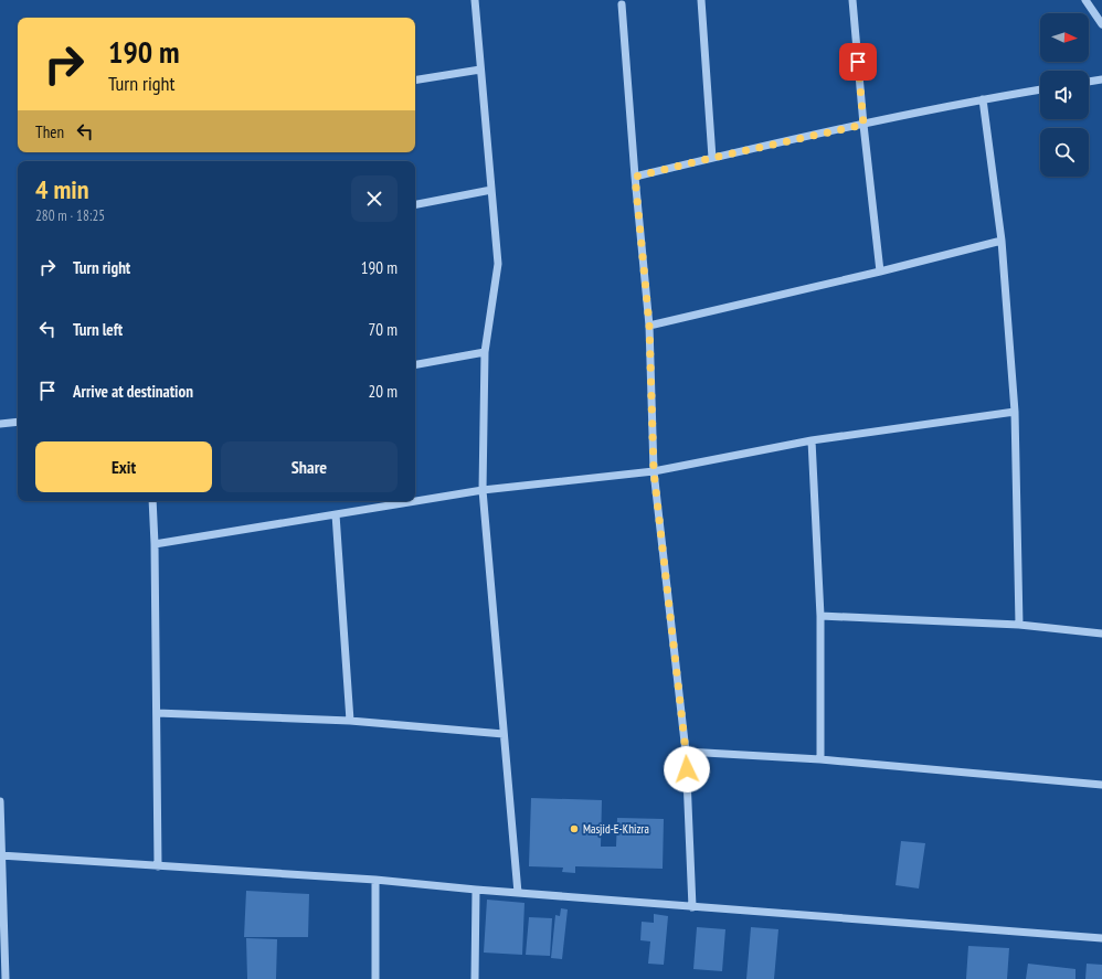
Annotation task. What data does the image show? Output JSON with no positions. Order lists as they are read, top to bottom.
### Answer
{
  "places": ["Masjid-E-Khizra"],
  "north": "right",
  "page": {
    "turn": ["190 m", "Turn right"],
    "then": "Then",
    "heading": ["4 min", "280 m · 18:25"],
    "list": [
      {
        "name": "Turn right",
        "value": "190 m"
      },
      {
        "name": "Turn left",
        "value": "70 m"
      },
      {
        "name": "Arrive at destination",
        "value": "20 m"
      }
    ],
    "buttons": ["Exit", "Share"]
  }
}
